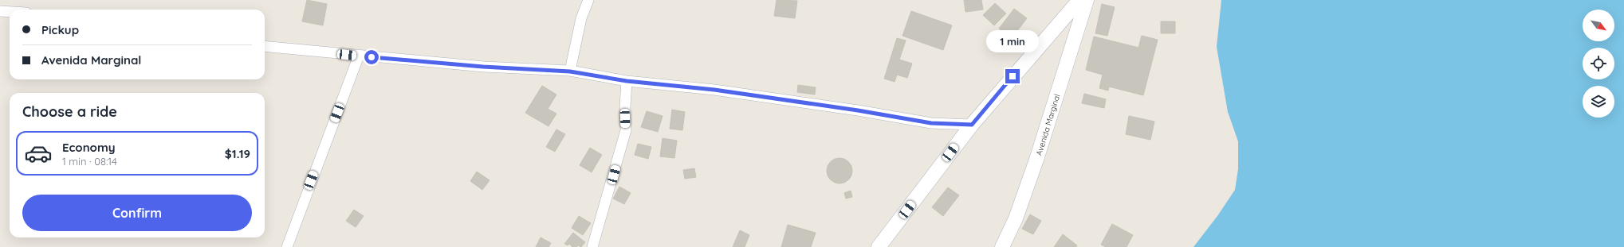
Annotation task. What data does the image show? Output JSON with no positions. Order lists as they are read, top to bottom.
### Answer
{
  "streets": {
    "street": ["Avenida Marginal"]
  },
  "north": "bottom right",
  "page": {
    "banner": ["Pickup", "Avenida Marginal"],
    "bubble": "1 min",
    "heading": "Choose a ride",
    "list": [
      {
        "name": "Economy",
        "note": "1 min · 08:14",
        "value": "$1.19"
      }
    ],
    "buttons": "Confirm"
  }
}
